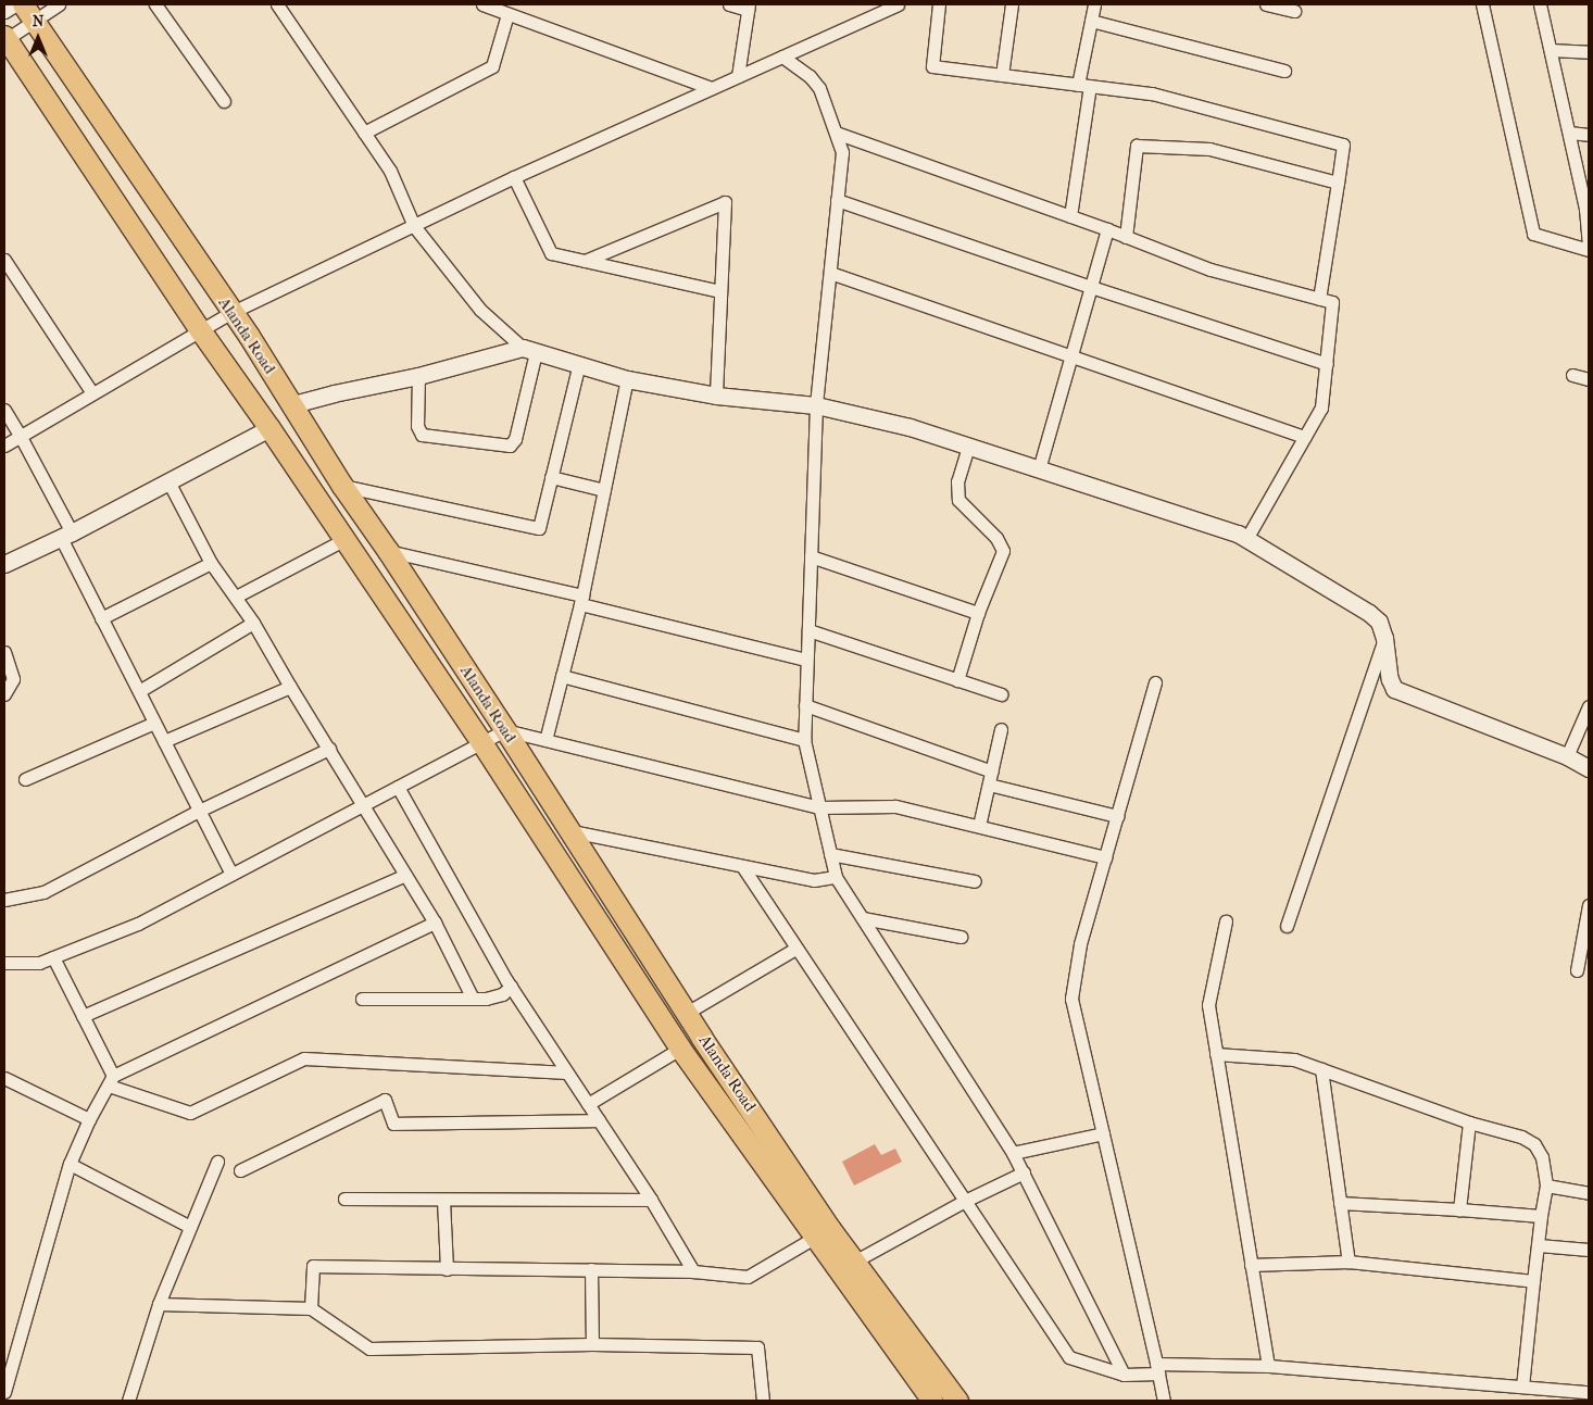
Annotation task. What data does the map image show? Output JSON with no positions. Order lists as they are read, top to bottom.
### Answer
{
  "streets": {
    "main road": ["Alanda Road"]
  },
  "north": "top"
}
